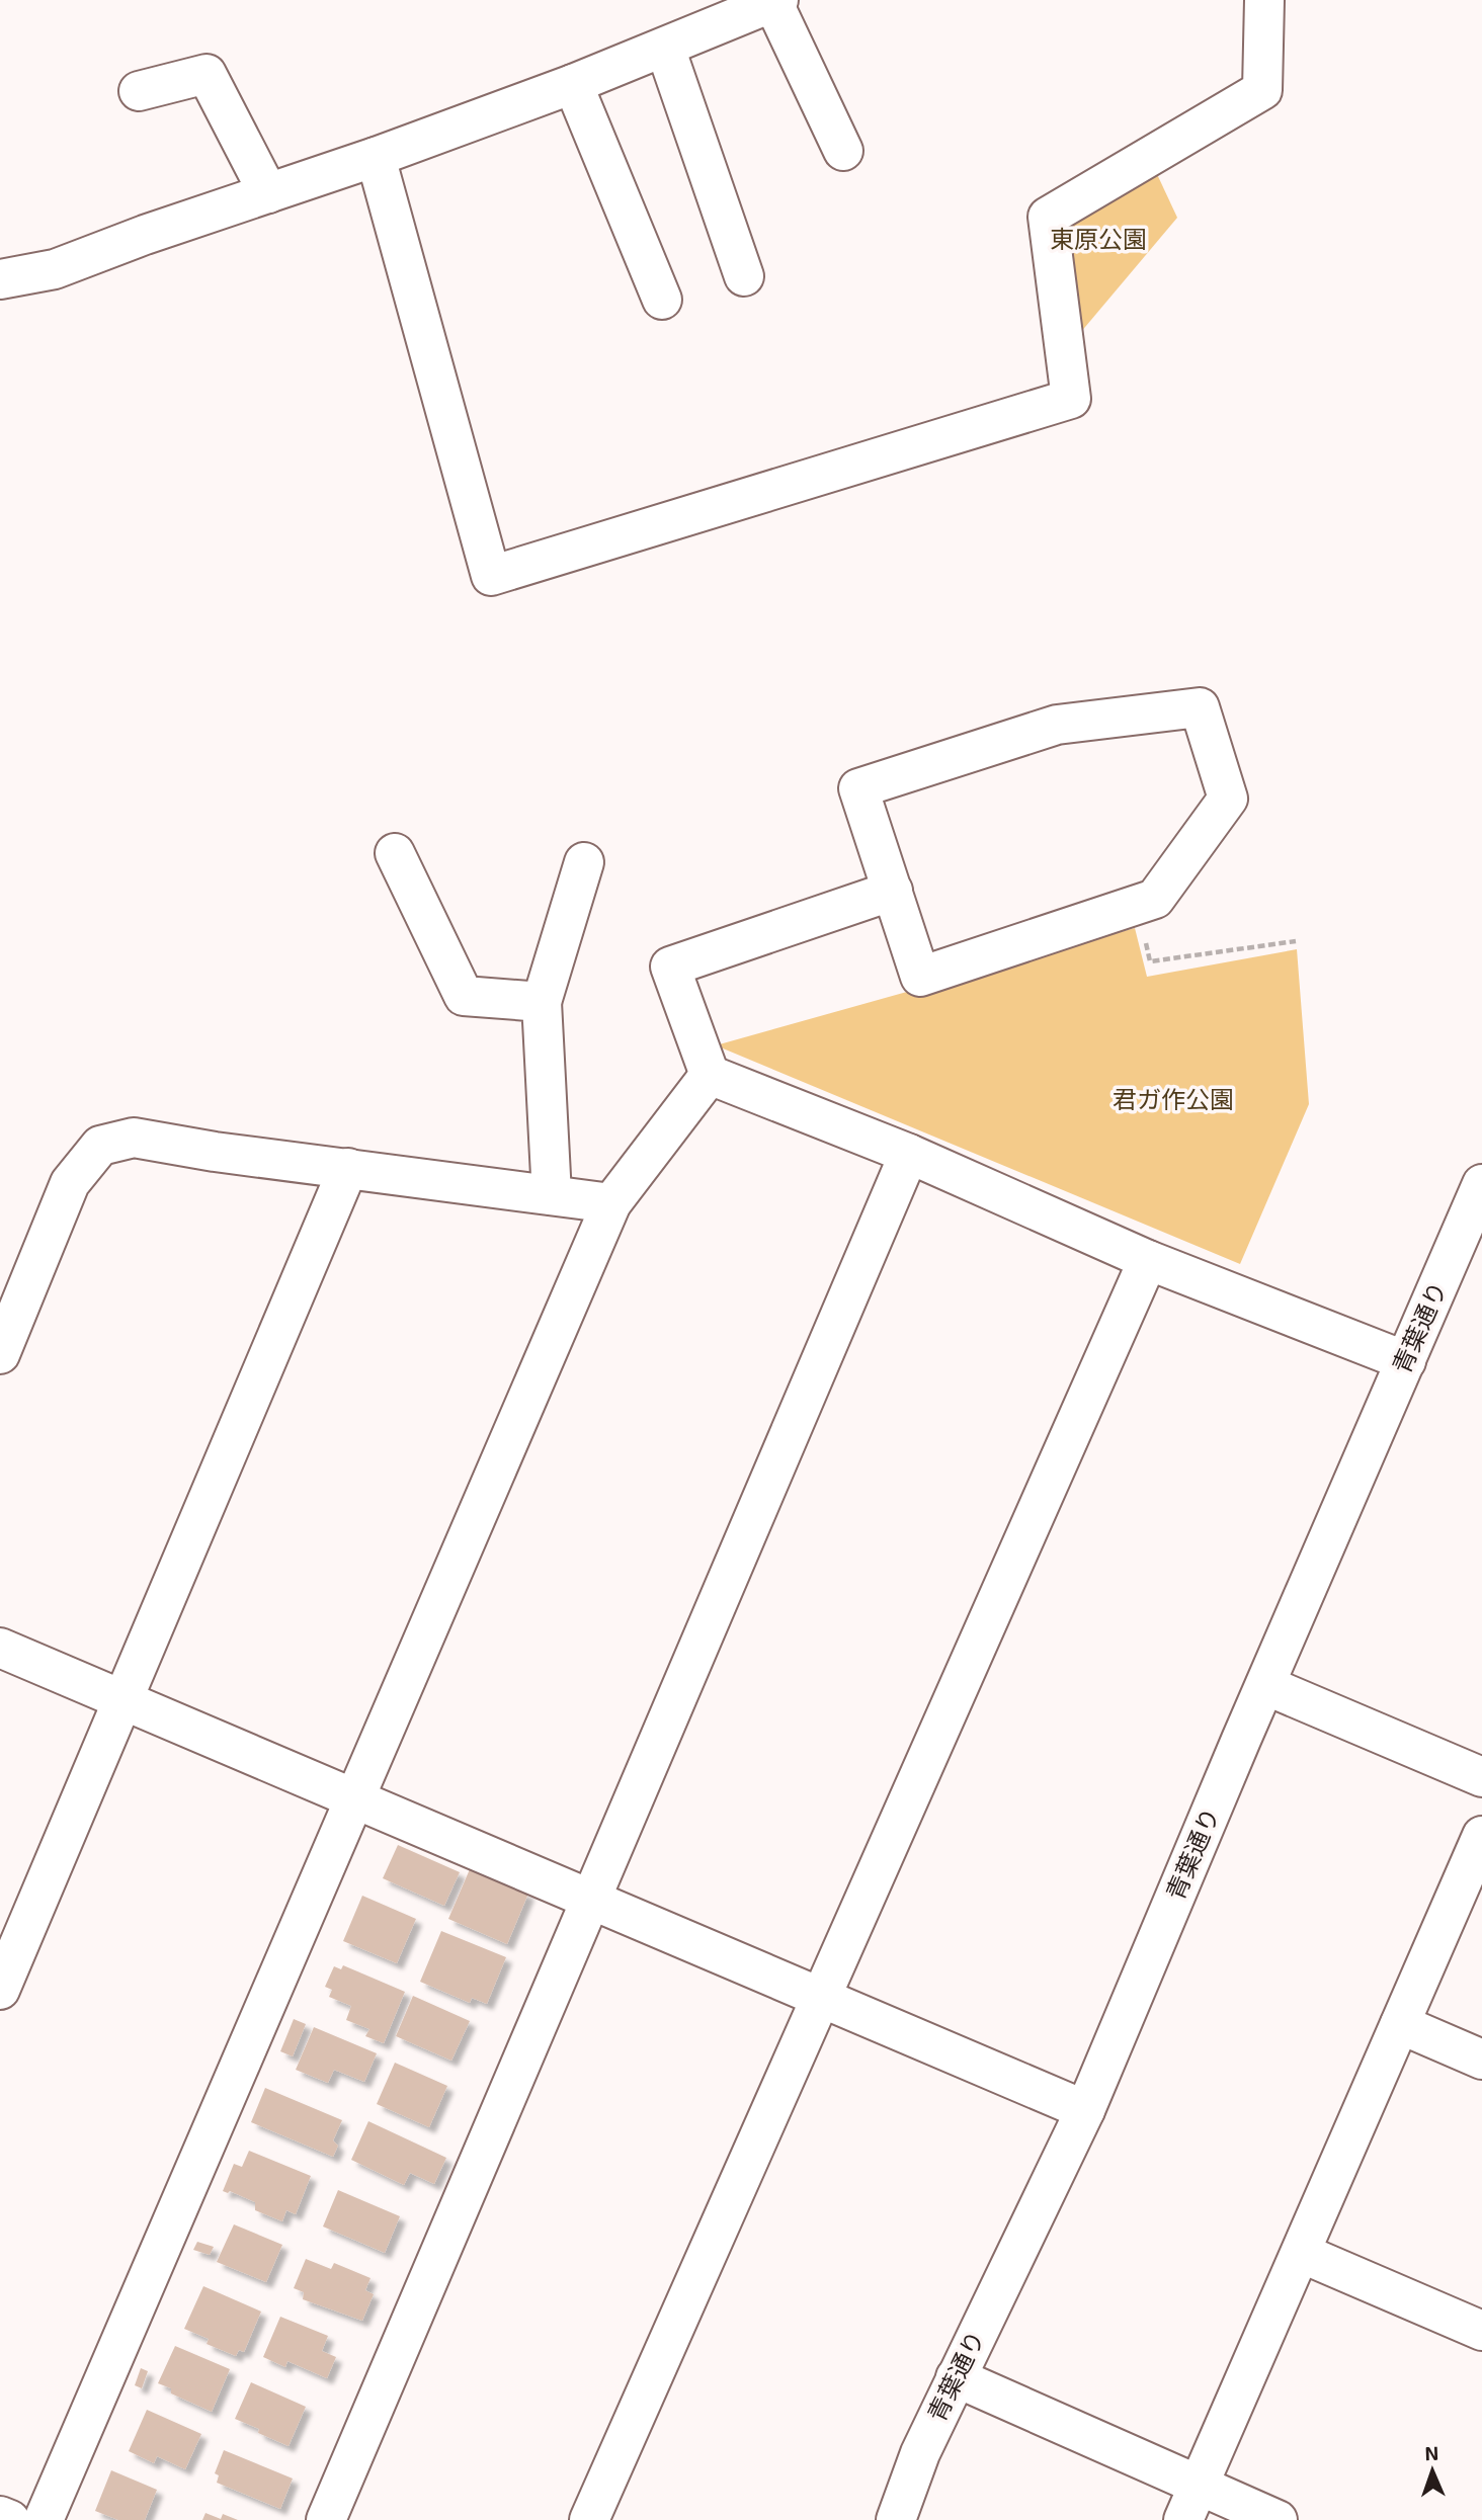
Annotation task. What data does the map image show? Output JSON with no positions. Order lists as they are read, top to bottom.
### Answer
{
  "streets": {
    "street": ["青葉通り"]
  },
  "parks": ["東原公園", "君ガ作公園"],
  "north": "top"
}
